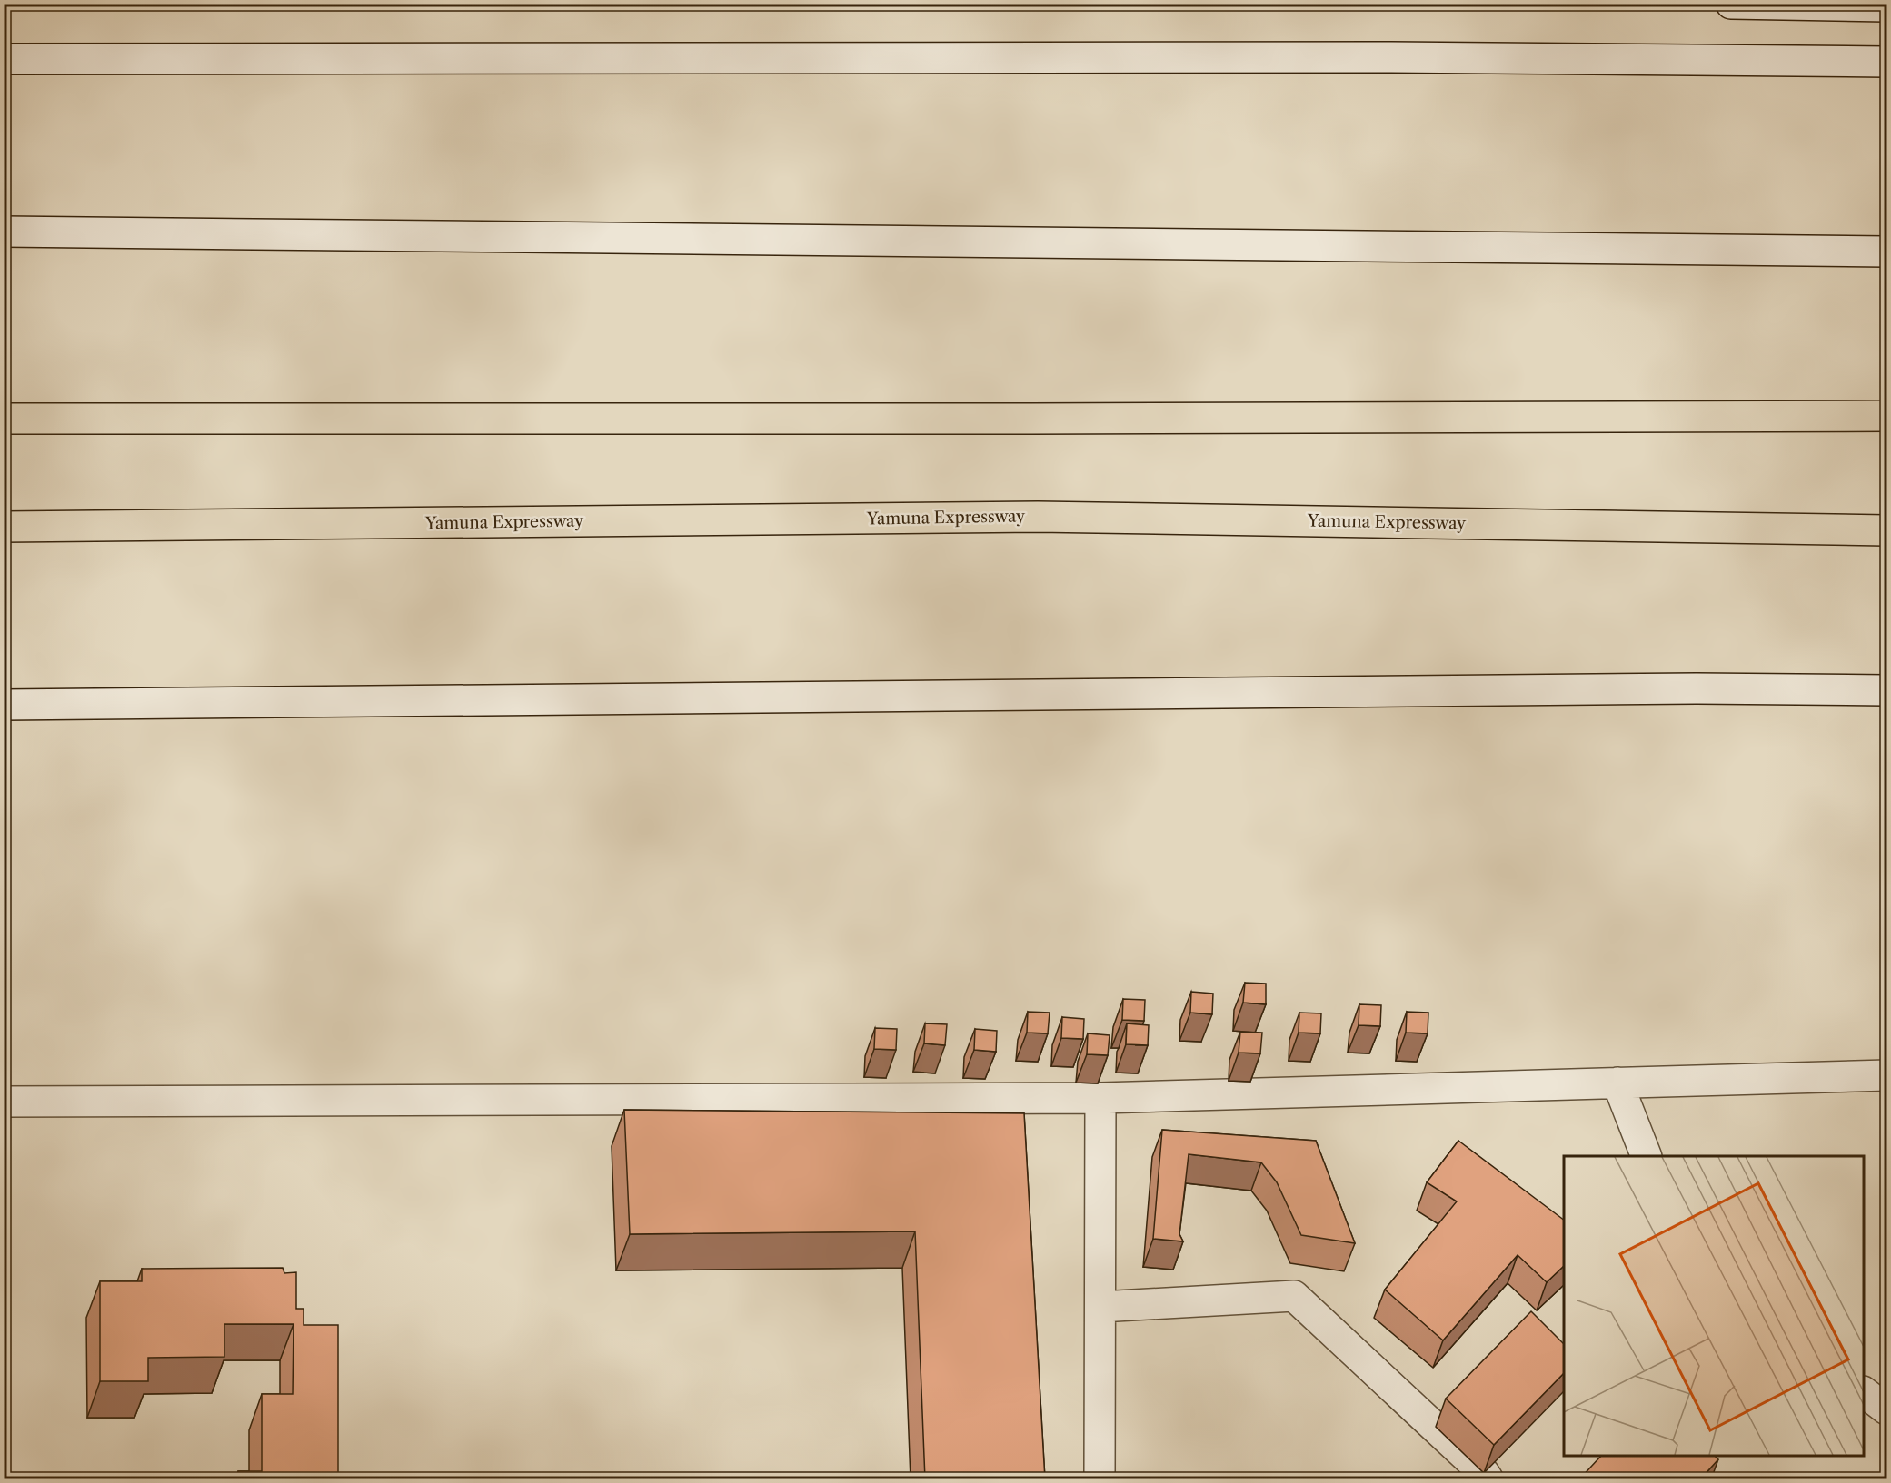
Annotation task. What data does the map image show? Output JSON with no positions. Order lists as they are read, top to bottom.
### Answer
{
  "streets": {
    "highway": ["Yamuna Expressway"]
  }
}
